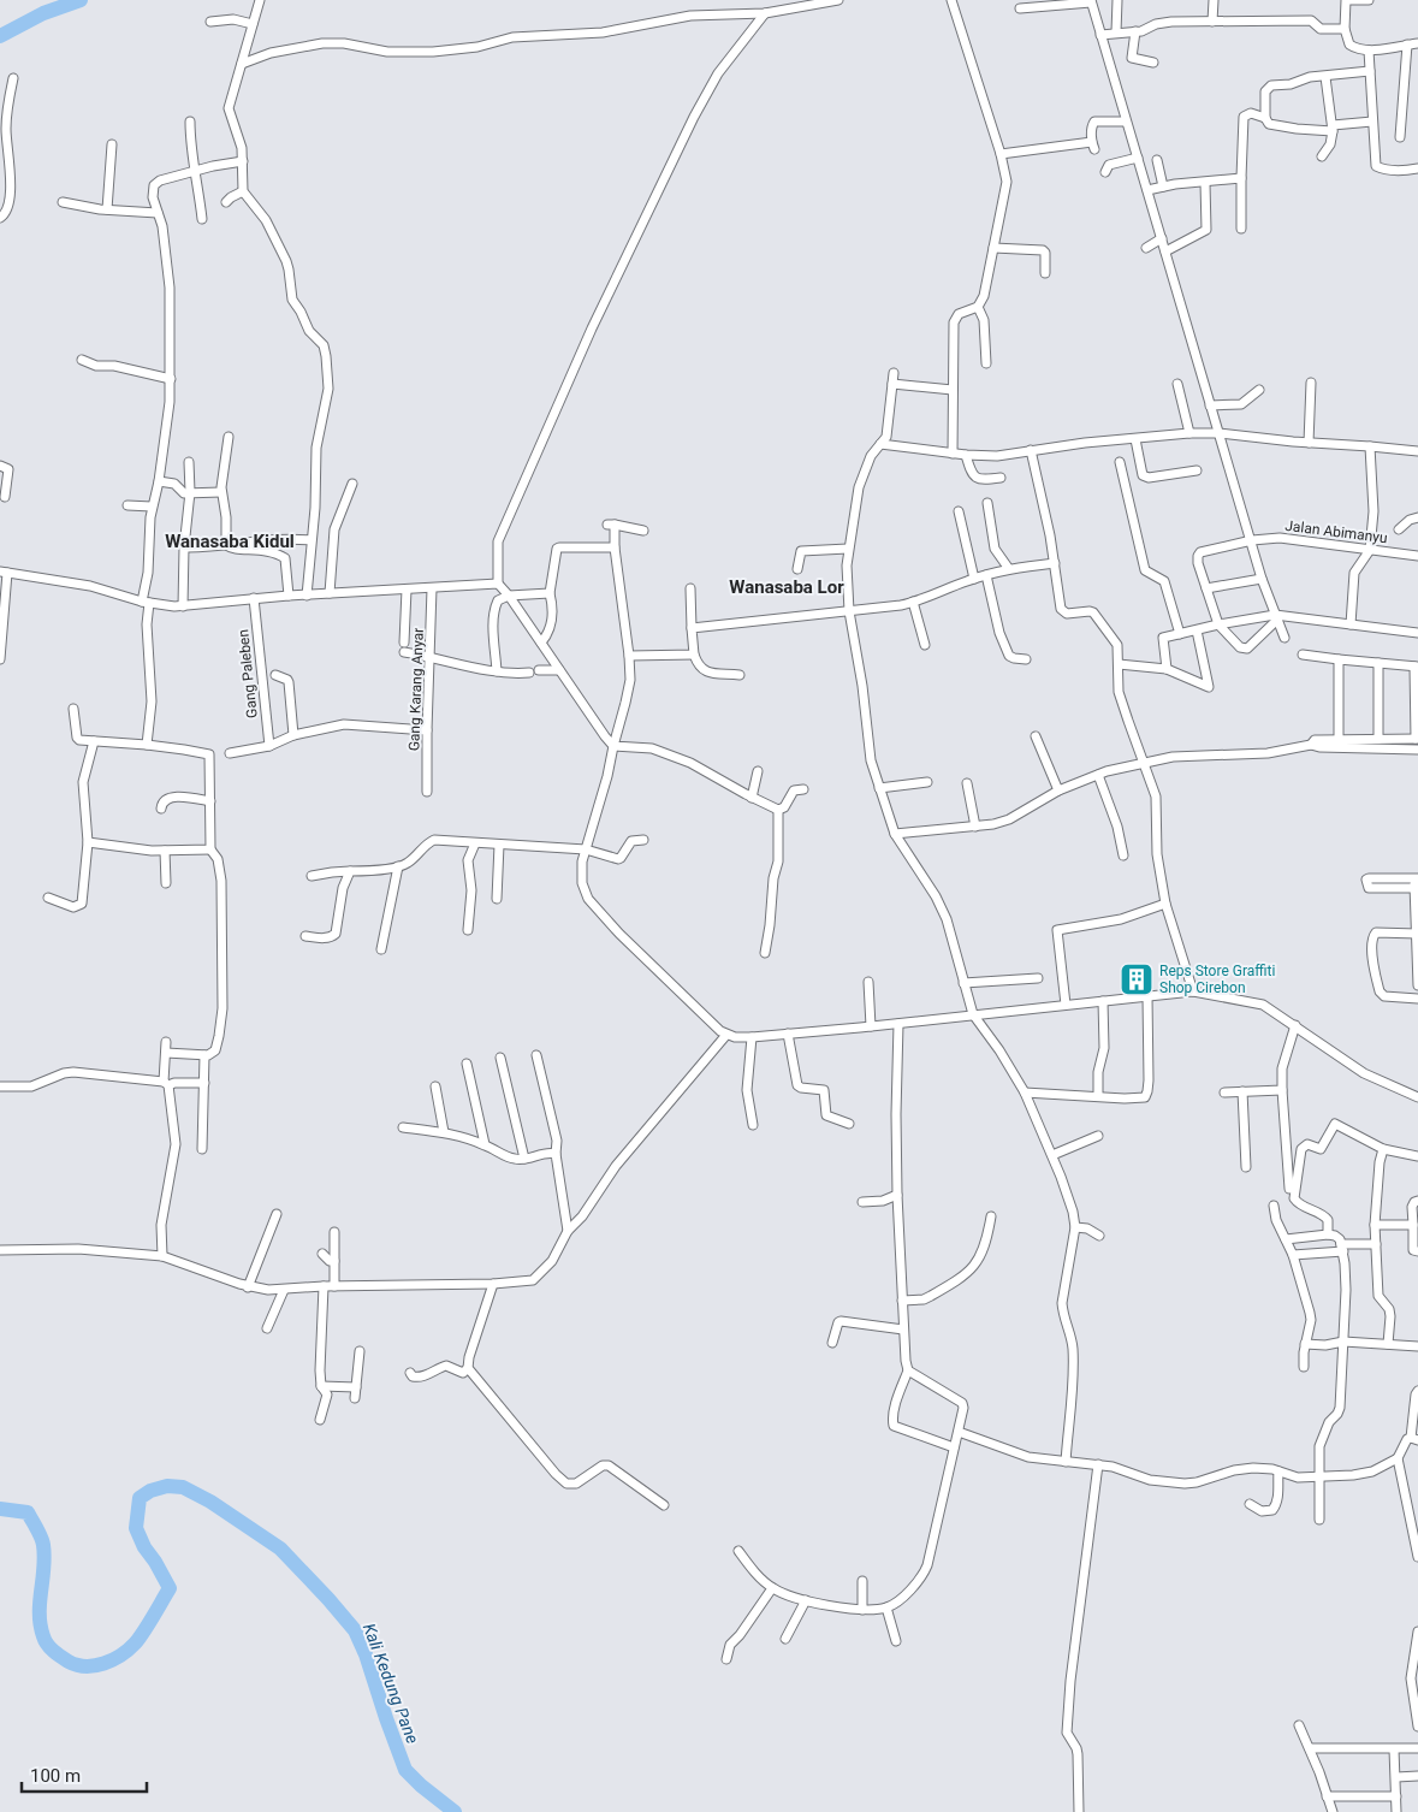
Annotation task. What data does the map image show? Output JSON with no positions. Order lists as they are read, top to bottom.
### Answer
{
  "streets": {
    "street": ["Jalan Abimanyu", "Gang Paleben", "Gang Karang Anyar"]
  },
  "districts": ["Wanasaba Kidul", "Wanasaba Lor"],
  "water": ["Kali Kedung Pane"],
  "places": {
    "building": ["Reps Store Graffiti Shop Cirebon"]
  },
  "scale_bar": "100 m"
}
